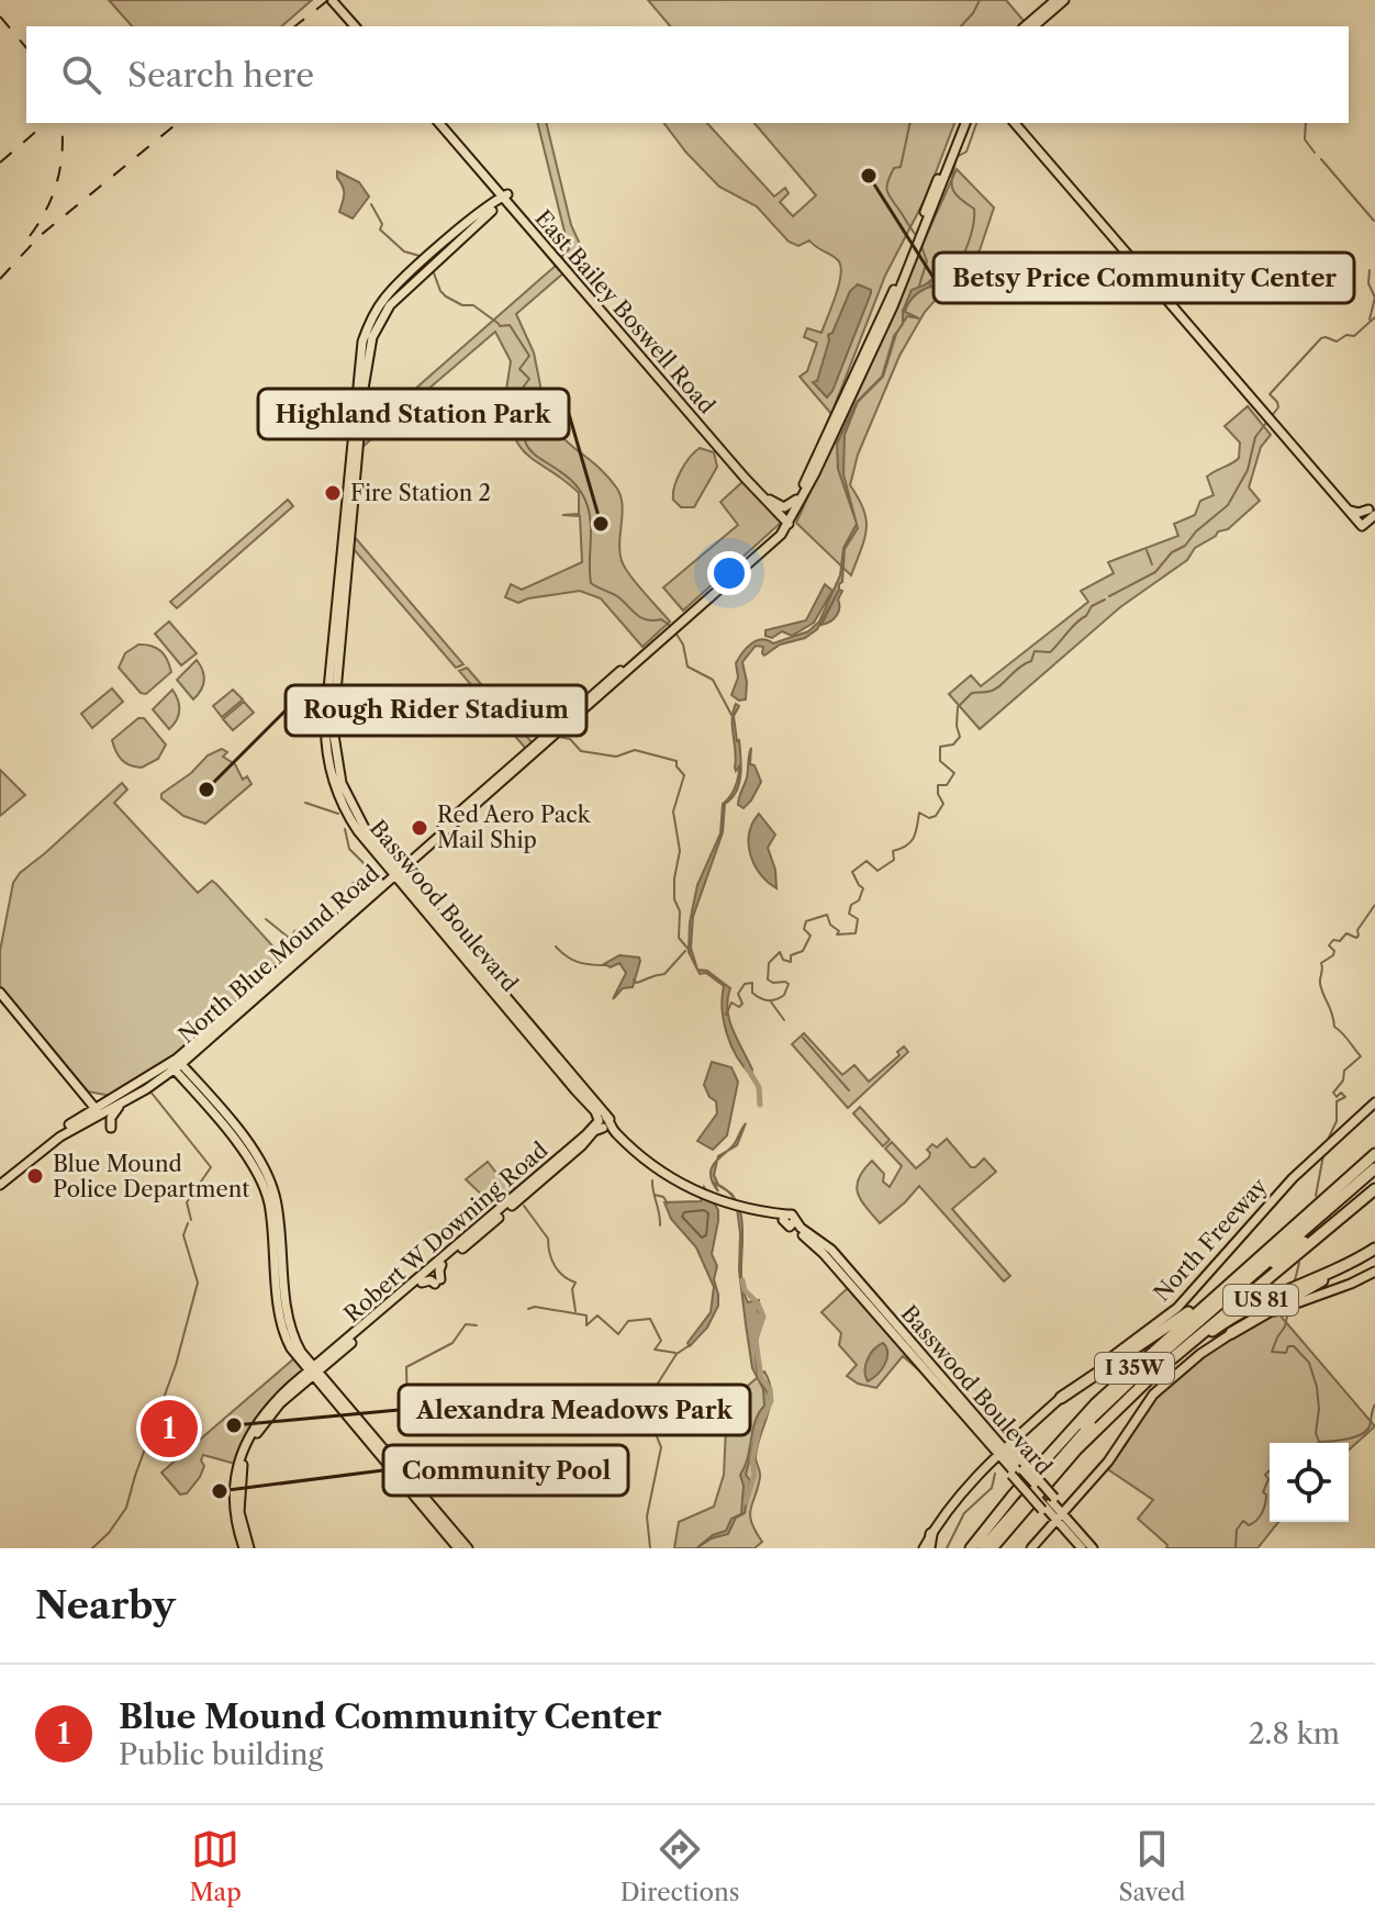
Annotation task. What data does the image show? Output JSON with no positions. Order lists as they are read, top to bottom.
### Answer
{
  "streets": {
    "highway": ["North Freeway", "US 81", "I 35W"],
    "main road": [
      "East Bailey Boswell Road",
      "Basswood Boulevard",
      "North Blue Mound Road",
      "Robert W Downing Road"
    ]
  },
  "crossings": [
    ["East Bailey Boswell Road", "Basswood Boulevard"],
    ["East Bailey Boswell Road", "North Blue Mound Road"],
    ["Basswood Boulevard", "North Blue Mound Road"],
    ["Basswood Boulevard", "Robert W Downing Road"],
    ["Basswood Boulevard", "North Freeway"],
    ["US 81", "I 35W"]
  ],
  "places": [
    "Betsy Price Community Center",
    "Fire Station 2",
    "Highland Station Park",
    "Rough Rider Stadium",
    "Red Aero Pack Mail Ship",
    "Blue Mound Police Department",
    "Alexandra Meadows Park",
    "Community Pool"
  ],
  "page": {
    "search": "Search here",
    "pins": "1",
    "heading": "Nearby",
    "list": [
      {
        "mark": "1",
        "name": "Blue Mound Community Center",
        "note": "Public building",
        "value": "2.8 km"
      }
    ],
    "nav": ["Map", "Directions", "Saved"]
  }
}
